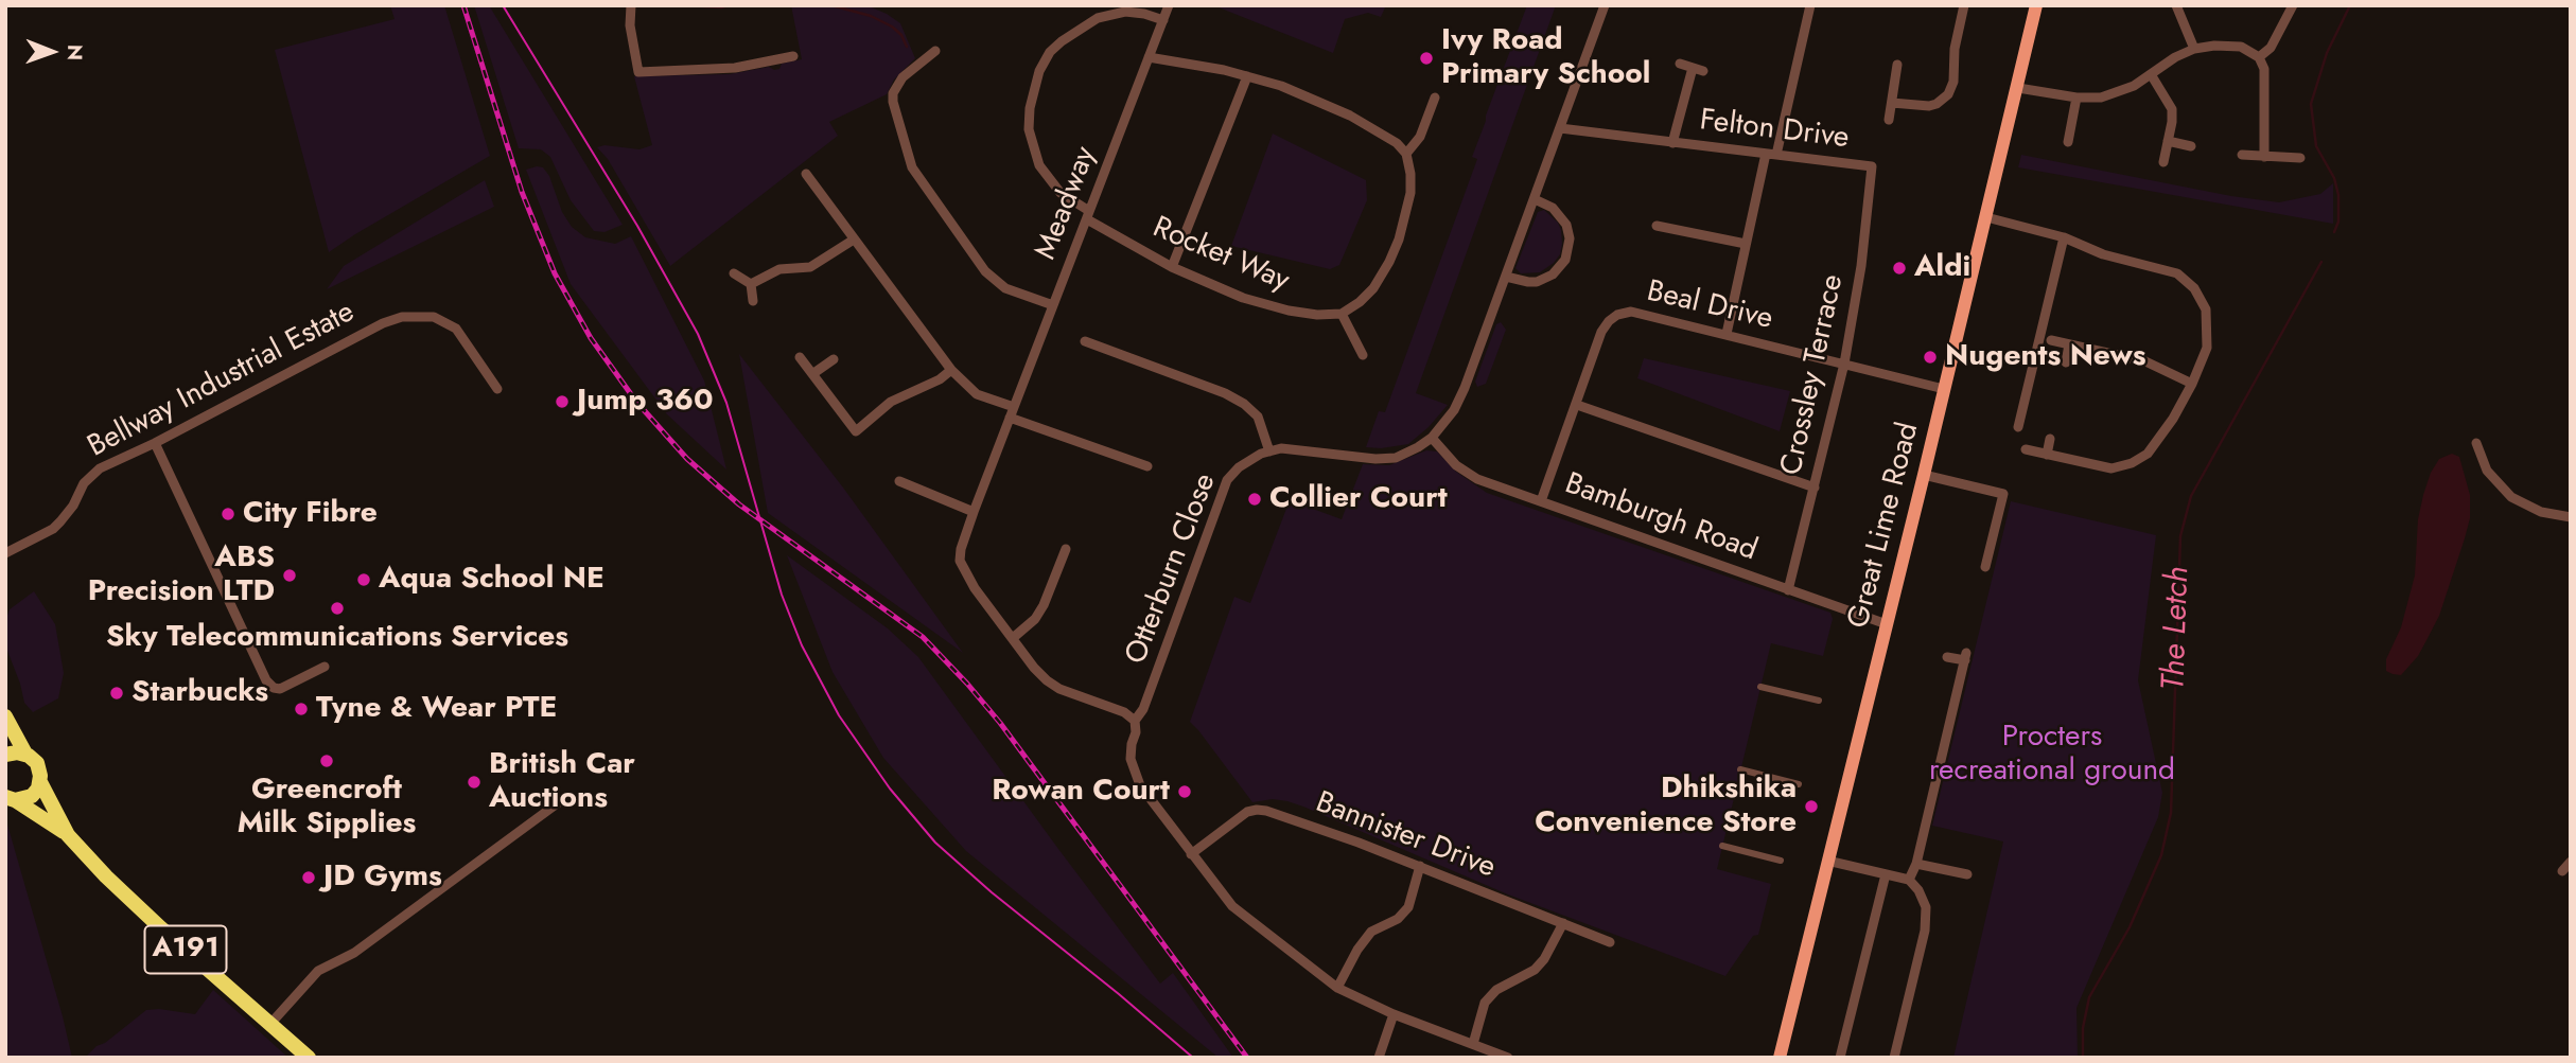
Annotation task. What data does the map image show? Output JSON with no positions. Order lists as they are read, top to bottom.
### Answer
{
  "streets": {
    "main road": ["Great Lime Road", "A191"],
    "street": [
      "Felton Drive",
      "Meadway",
      "Rocket Way",
      "Beal Drive",
      "Crossley Terrace",
      "Bellway Industrial Estate",
      "Bamburgh Road",
      "Otterburn Close",
      "Bannister Drive"
    ]
  },
  "crossings": [
    ["Felton Drive", "Crossley Terrace"],
    ["Meadway", "Rocket Way"],
    ["Meadway", "Otterburn Close"],
    ["Beal Drive", "Crossley Terrace"],
    ["Beal Drive", "Bamburgh Road"],
    ["Beal Drive", "Great Lime Road"],
    ["Crossley Terrace", "Bamburgh Road"],
    ["Bamburgh Road", "Great Lime Road"],
    ["Otterburn Close", "Bannister Drive"]
  ],
  "water": ["The Letch"],
  "parks": ["Procters recreational ground"],
  "places": [
    "Ivy Road Primary School",
    "Aldi",
    "Nugents News",
    "Jump 360",
    "Collier Court",
    "City Fibre",
    "ABS Precision LTD",
    "Aqua School NE",
    "Sky Telecommunications Services",
    "Starbucks",
    "Tyne & Wear PTE",
    "Greencroft Milk Sipplies",
    "British Car Auctions",
    "Rowan Court",
    "Dhikshika Convenience Store",
    "JD Gyms"
  ],
  "north": "right"
}
